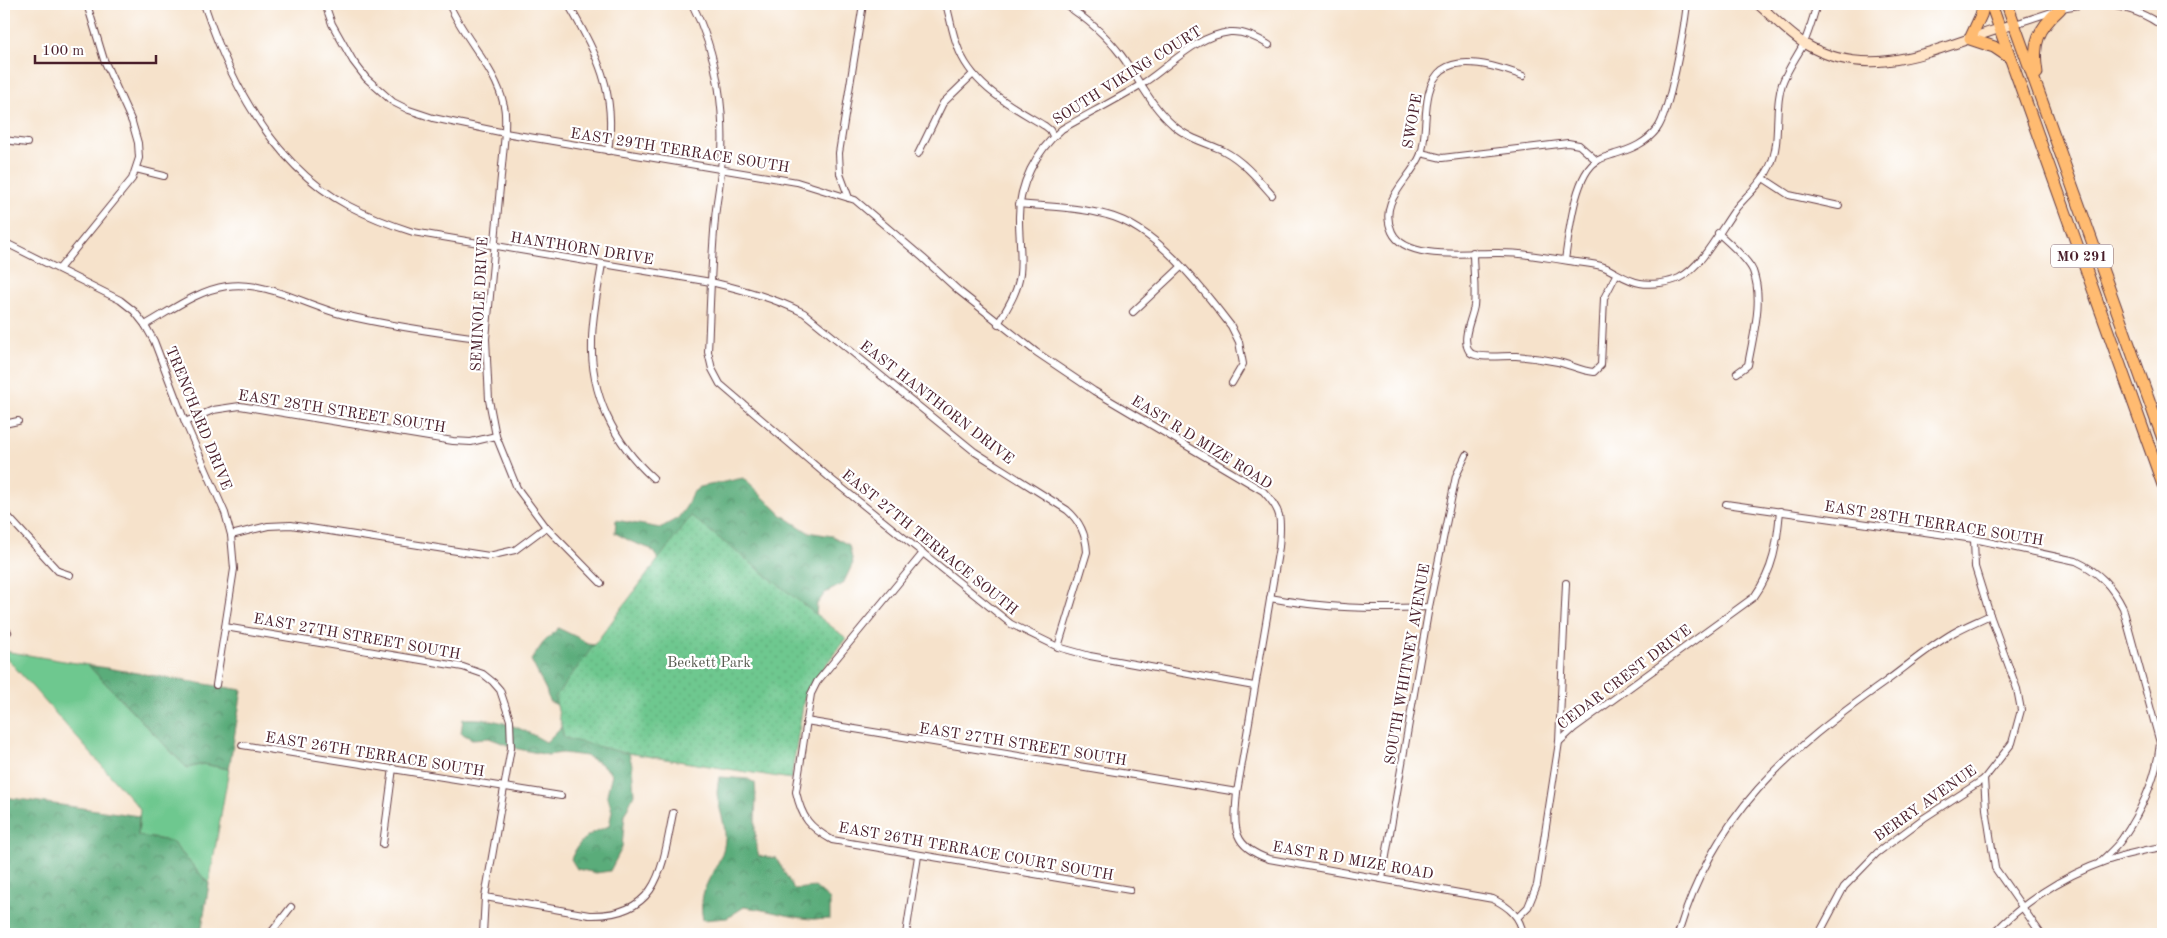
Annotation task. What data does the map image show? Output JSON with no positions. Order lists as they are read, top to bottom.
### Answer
{
  "streets": {
    "highway": ["MO 291"],
    "street": [
      "SOUTH VIKING COURT",
      "SWOPE",
      "EAST 29TH TERRACE SOUTH",
      "HANTHORN DRIVE",
      "SEMINOLE DRIVE",
      "EAST HANTHORN DRIVE",
      "EAST 28TH STREET SOUTH",
      "TRENCHARD DRIVE",
      "EAST R D MIZE ROAD",
      "EAST 28TH TERRACE SOUTH",
      "EAST 27TH TERRACE SOUTH",
      "EAST 27TH STREET SOUTH",
      "SOUTH WHITNEY AVENUE",
      "CEDAR CREST DRIVE",
      "EAST 26TH TERRACE SOUTH",
      "BERRY AVENUE",
      "EAST 26TH TERRACE COURT SOUTH"
    ]
  },
  "crossings": [
    ["SOUTH VIKING COURT", "EAST R D MIZE ROAD"],
    ["EAST 29TH TERRACE SOUTH", "SEMINOLE DRIVE"],
    ["EAST 29TH TERRACE SOUTH", "EAST R D MIZE ROAD"],
    ["EAST 29TH TERRACE SOUTH", "EAST 27TH TERRACE SOUTH"],
    ["HANTHORN DRIVE", "SEMINOLE DRIVE"],
    ["HANTHORN DRIVE", "EAST HANTHORN DRIVE"],
    ["HANTHORN DRIVE", "EAST 27TH TERRACE SOUTH"],
    ["SEMINOLE DRIVE", "EAST 28TH STREET SOUTH"],
    ["EAST HANTHORN DRIVE", "EAST 27TH TERRACE SOUTH"],
    ["EAST 28TH STREET SOUTH", "TRENCHARD DRIVE"],
    ["TRENCHARD DRIVE", "EAST 27TH STREET SOUTH"],
    ["EAST R D MIZE ROAD", "EAST 27TH TERRACE SOUTH"],
    ["EAST R D MIZE ROAD", "EAST 27TH STREET SOUTH"],
    ["EAST R D MIZE ROAD", "SOUTH WHITNEY AVENUE"],
    ["EAST R D MIZE ROAD", "CEDAR CREST DRIVE"],
    ["EAST 28TH TERRACE SOUTH", "CEDAR CREST DRIVE"],
    ["EAST 28TH TERRACE SOUTH", "BERRY AVENUE"],
    ["EAST 27TH TERRACE SOUTH", "EAST 26TH TERRACE COURT SOUTH"],
    ["EAST 27TH STREET SOUTH", "EAST 26TH TERRACE SOUTH"],
    ["EAST 27TH STREET SOUTH", "EAST 26TH TERRACE COURT SOUTH"]
  ],
  "parks": ["Beckett Park"],
  "scale_bar": "100 m"
}
